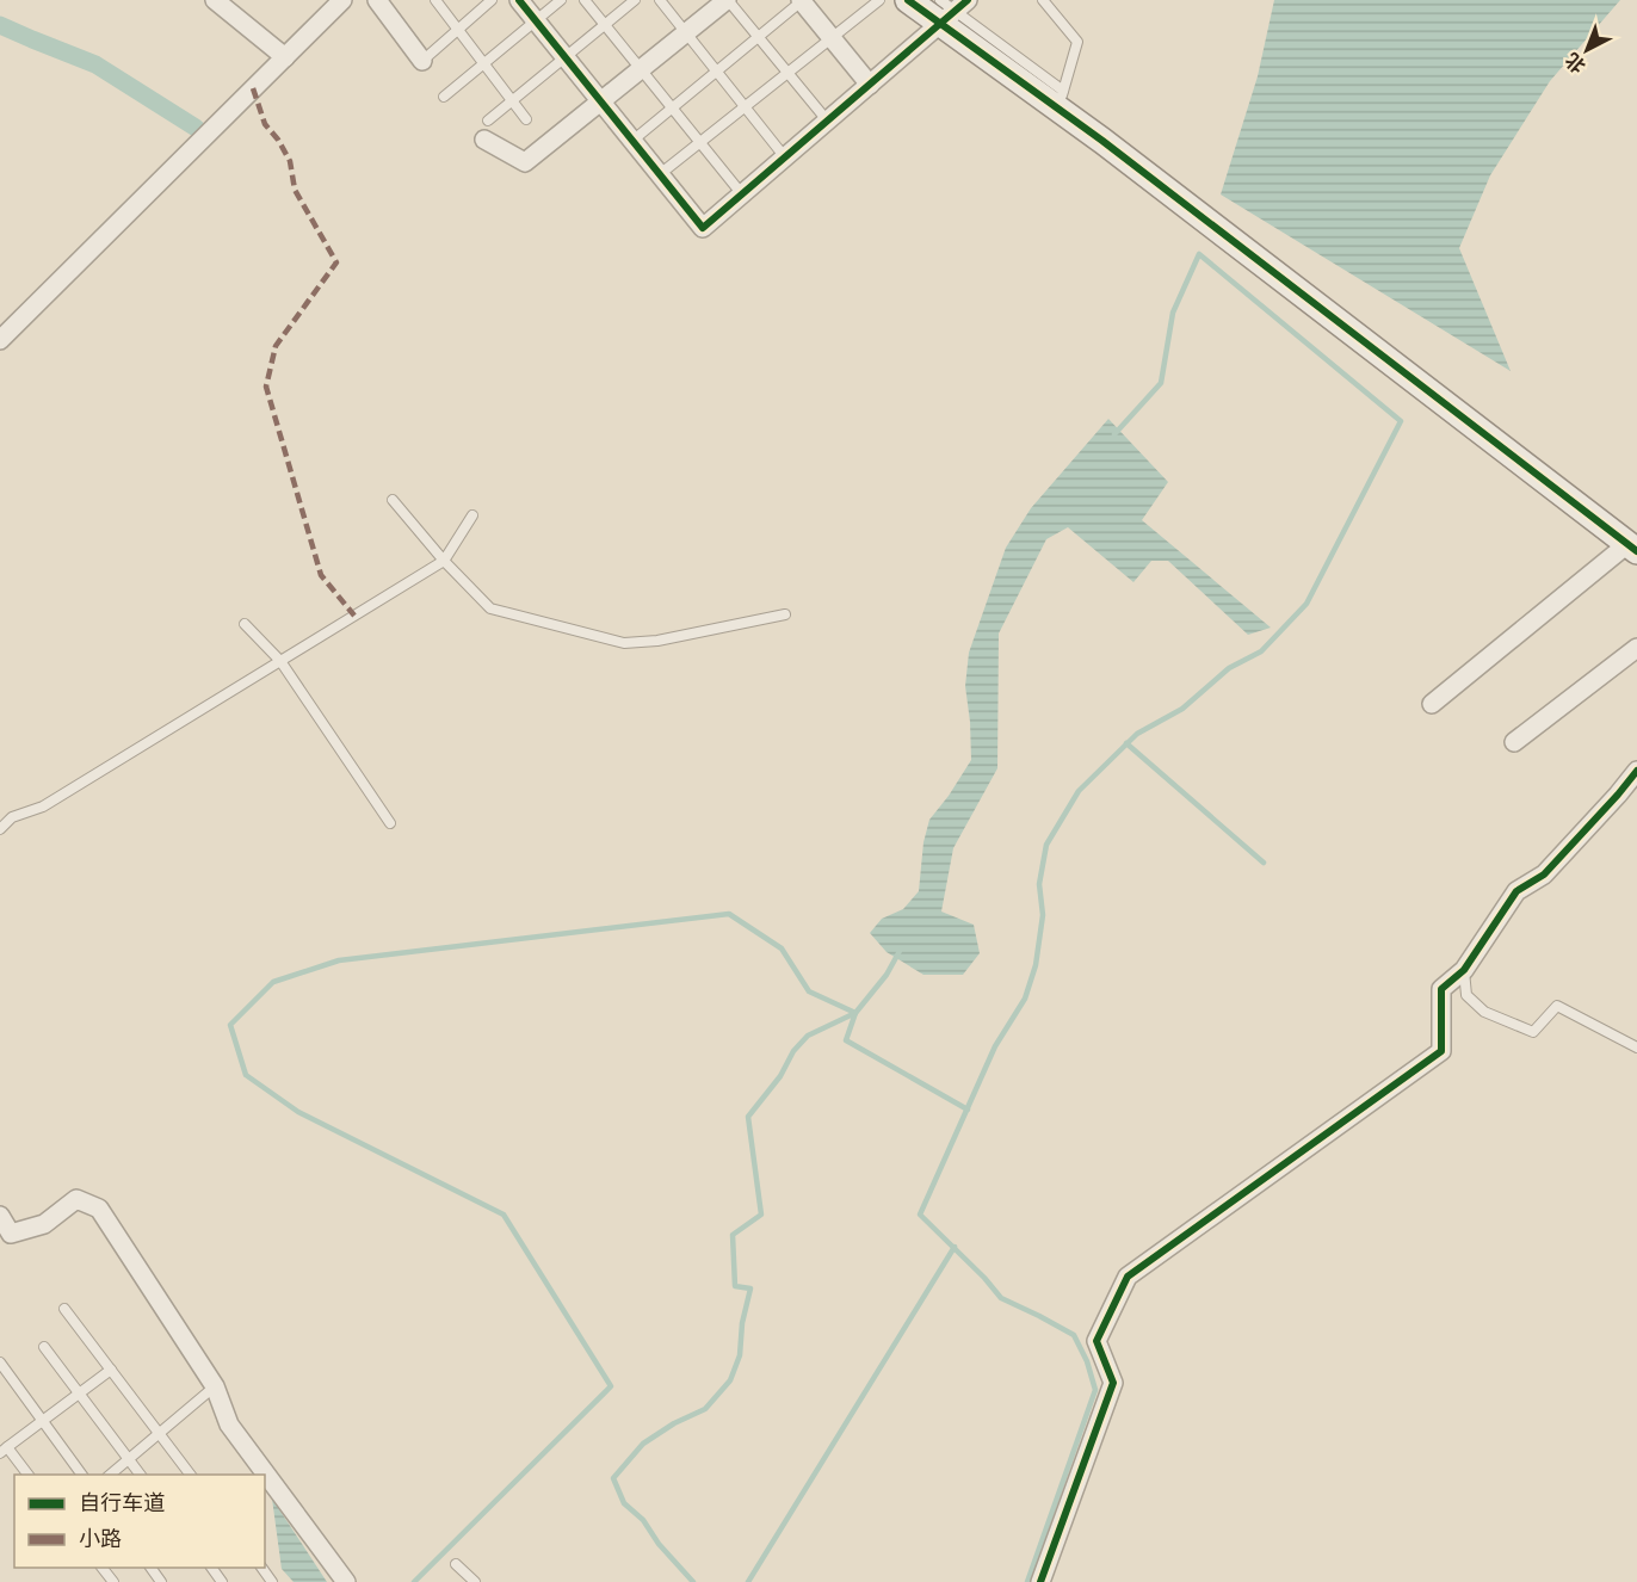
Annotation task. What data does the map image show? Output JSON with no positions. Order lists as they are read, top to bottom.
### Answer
{
  "legend": ["自行车道", "小路"],
  "north": "bottom left"
}
